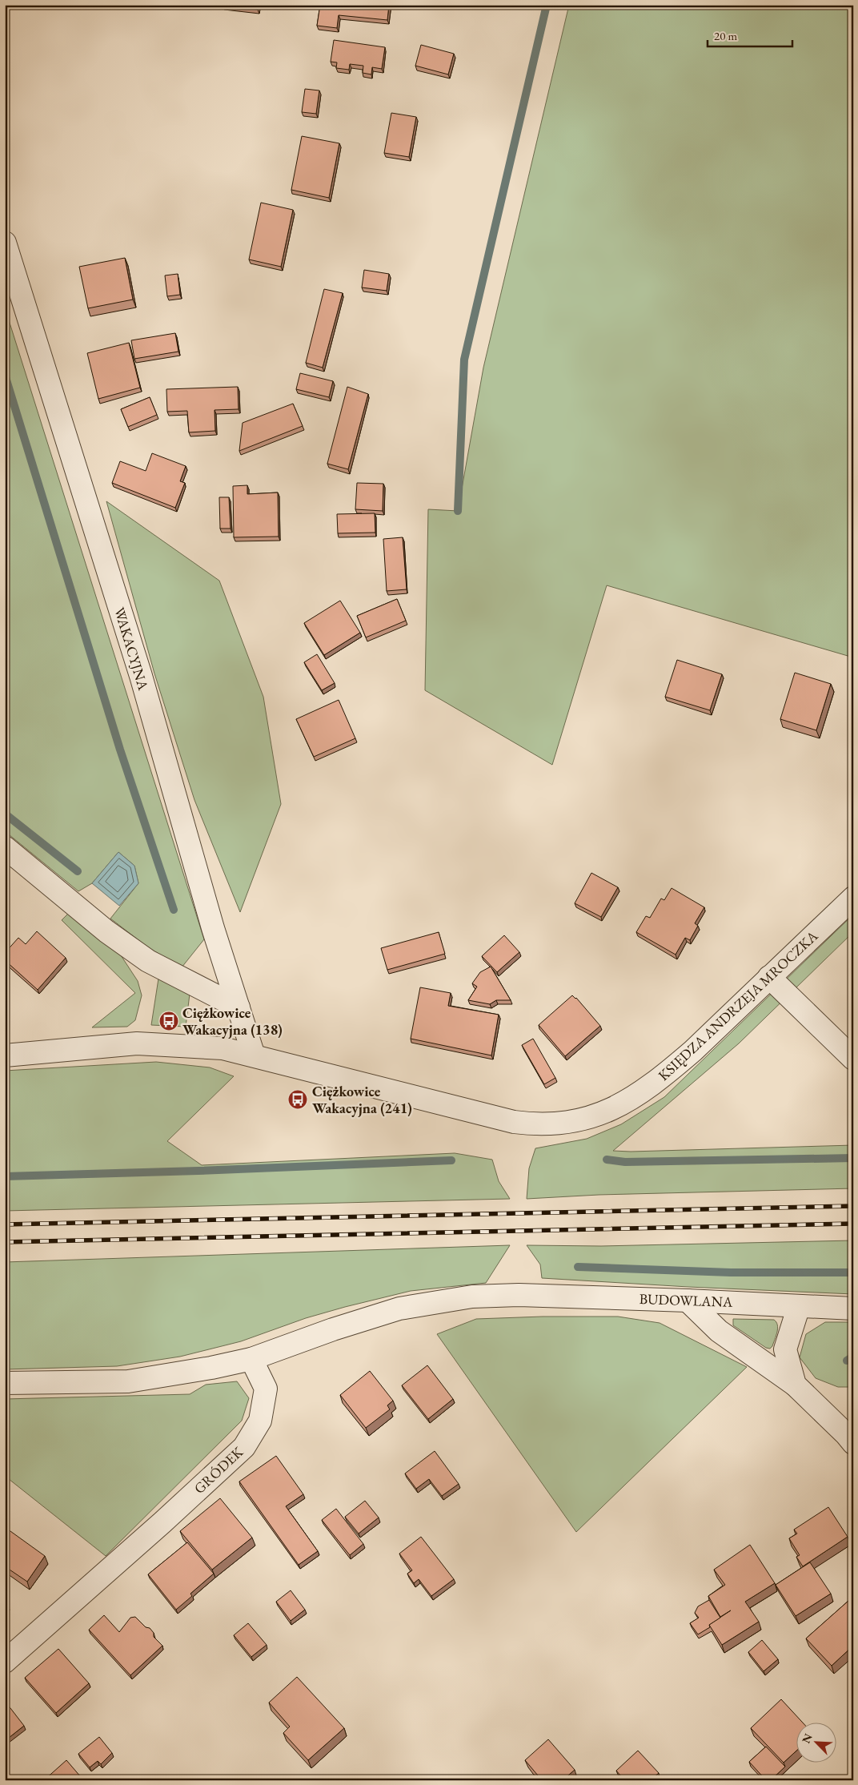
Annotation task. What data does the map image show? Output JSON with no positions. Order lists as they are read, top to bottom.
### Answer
{
  "streets": {
    "street": [
      "WAKACYJNA",
      "KSIĘDZA ANDRZEJA MROCZKA",
      "BUDOWLANA",
      "GRÓDEK"
    ]
  },
  "crossings": [
    ["WAKACYJNA", "KSIĘDZA ANDRZEJA MROCZKA"],
    ["BUDOWLANA", "GRÓDEK"]
  ],
  "places": {
    "bus stop": ["Ciężkowice Wakacyjna (138)", "Ciężkowice Wakacyjna (241)"]
  },
  "scale_bar": "20 m",
  "north": "top left"
}
